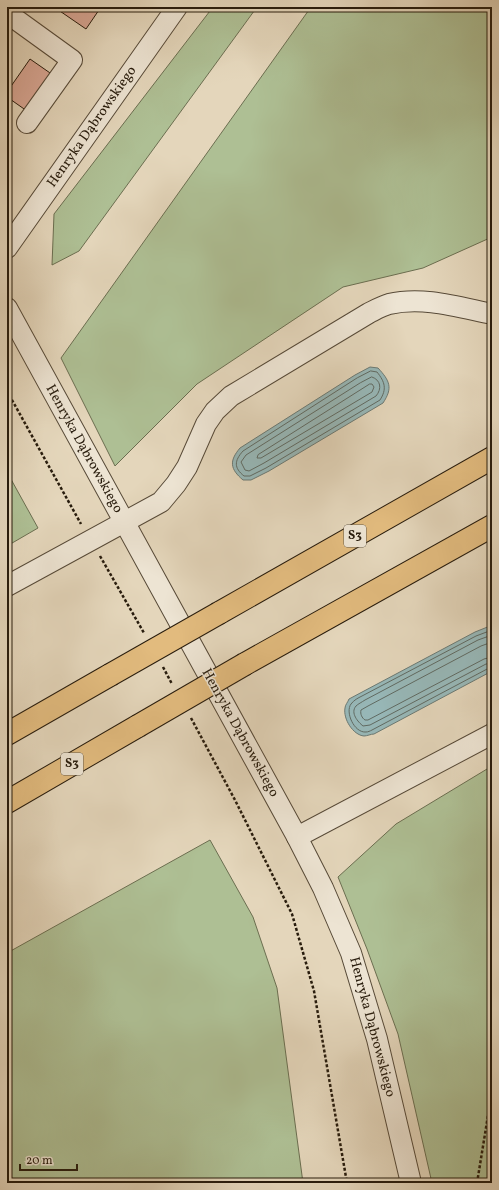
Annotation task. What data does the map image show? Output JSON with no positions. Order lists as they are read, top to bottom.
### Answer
{
  "streets": {
    "highway": ["S3"],
    "street": ["Henryka Dąbrowskiego"]
  },
  "scale_bar": "20 m"
}
